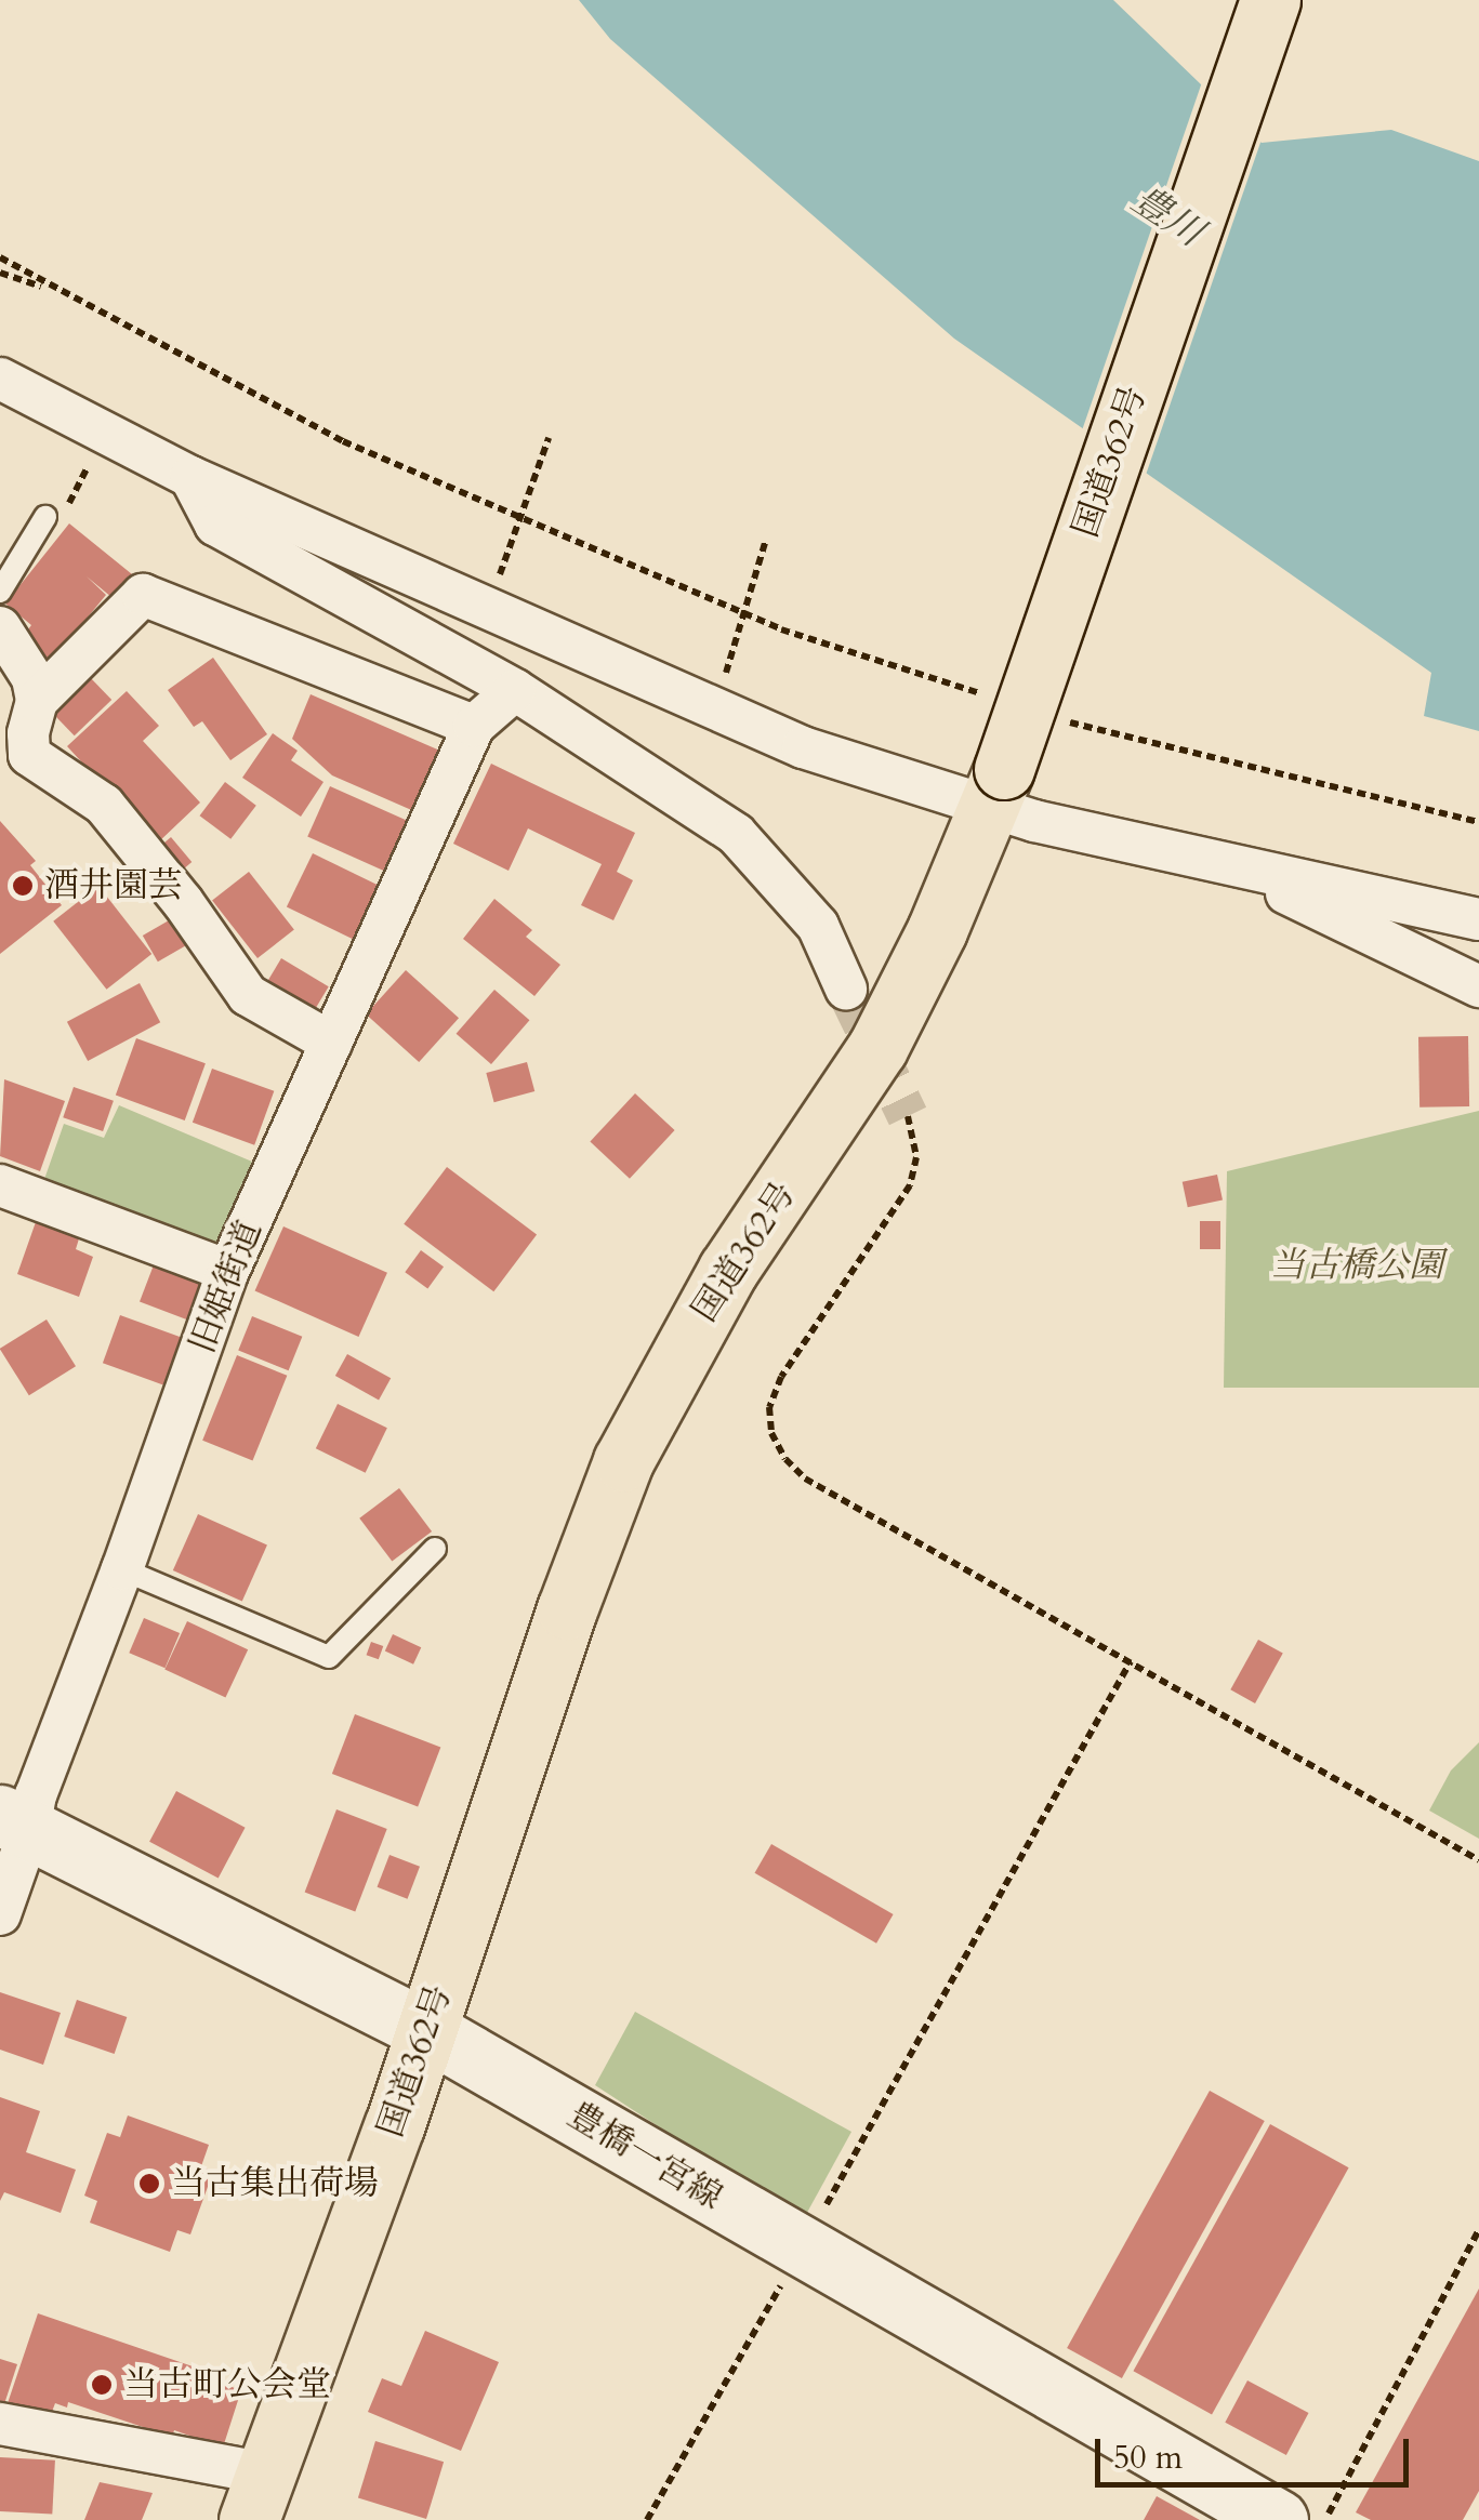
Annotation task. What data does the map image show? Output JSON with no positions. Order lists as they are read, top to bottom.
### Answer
{
  "streets": {
    "highway": ["国道362号"],
    "main road": ["豊橋一宮線"],
    "street": ["旧姫街道"]
  },
  "crossings": [
    ["国道362号", "豊橋一宮線"],
    ["旧姫街道", "豊橋一宮線"]
  ],
  "water": ["豊川"],
  "parks": ["当古橋公園"],
  "places": ["酒井園芸", "当古集出荷場", "当古町公会堂"],
  "scale_bar": "50 m"
}
